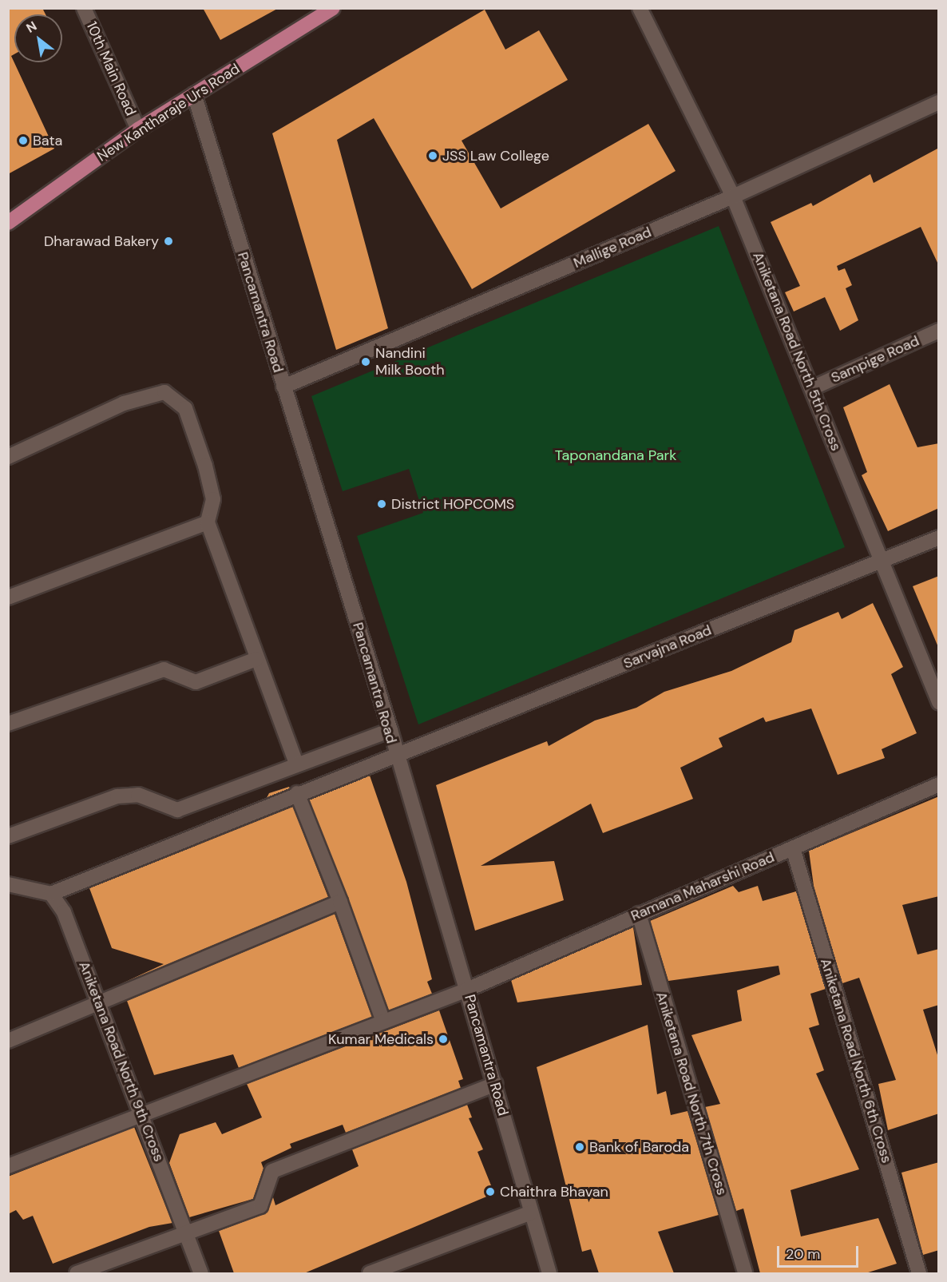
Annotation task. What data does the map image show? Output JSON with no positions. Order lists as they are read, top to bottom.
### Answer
{
  "streets": {
    "main road": ["New Kantharaje Urs Road"],
    "street": [
      "10th Main Road",
      "Mallige Road",
      "Pancamantra Road",
      "Aniketana Road North 5th Cross",
      "Sampige Road",
      "Sarvajna Road",
      "Ramana Maharshi Road",
      "Aniketana Road North 6th Cross",
      "Aniketana Road North 9th Cross",
      "Aniketana Road North 7th Cross"
    ]
  },
  "crossings": [
    ["10th Main Road", "New Kantharaje Urs Road"],
    ["New Kantharaje Urs Road", "Pancamantra Road"],
    ["Mallige Road", "Pancamantra Road"],
    ["Mallige Road", "Aniketana Road North 5th Cross"],
    ["Pancamantra Road", "Sarvajna Road"],
    ["Pancamantra Road", "Ramana Maharshi Road"],
    ["Aniketana Road North 5th Cross", "Sampige Road"],
    ["Aniketana Road North 5th Cross", "Sarvajna Road"],
    ["Sarvajna Road", "Aniketana Road North 9th Cross"],
    ["Ramana Maharshi Road", "Aniketana Road North 6th Cross"],
    ["Ramana Maharshi Road", "Aniketana Road North 9th Cross"],
    ["Ramana Maharshi Road", "Aniketana Road North 7th Cross"]
  ],
  "parks": ["Taponandana Park"],
  "places": [
    "Bata",
    "JSS Law College",
    "Dharawad Bakery",
    "Nandini Milk Booth",
    "District HOPCOMS",
    "Kumar Medicals",
    "Bank of Baroda",
    "Chaithra Bhavan"
  ],
  "scale_bar": "20 m",
  "north": "top left"
}
